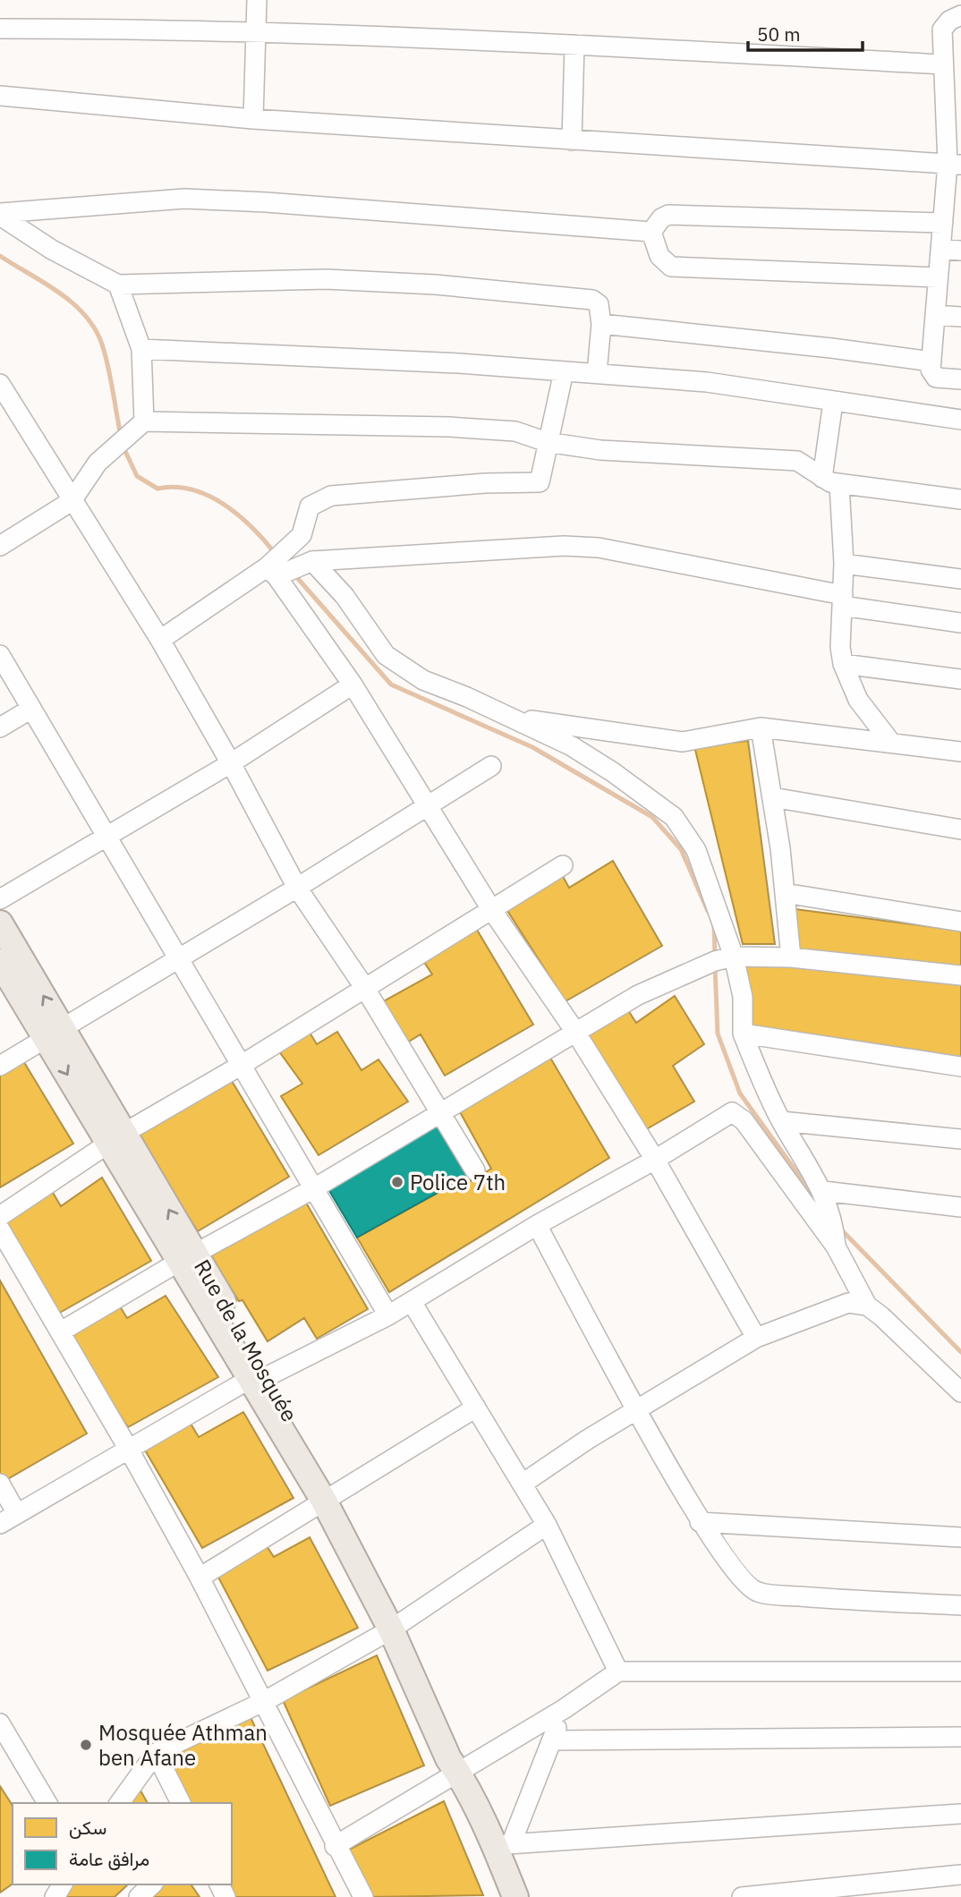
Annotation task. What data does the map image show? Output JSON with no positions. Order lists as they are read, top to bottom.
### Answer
{
  "streets": {
    "main road": ["Rue de la Mosquée"]
  },
  "places": ["Police 7th", "Mosquée Athman ben Afane"],
  "legend": ["سكن", "مرافق عامة"],
  "scale_bar": "50 m"
}
